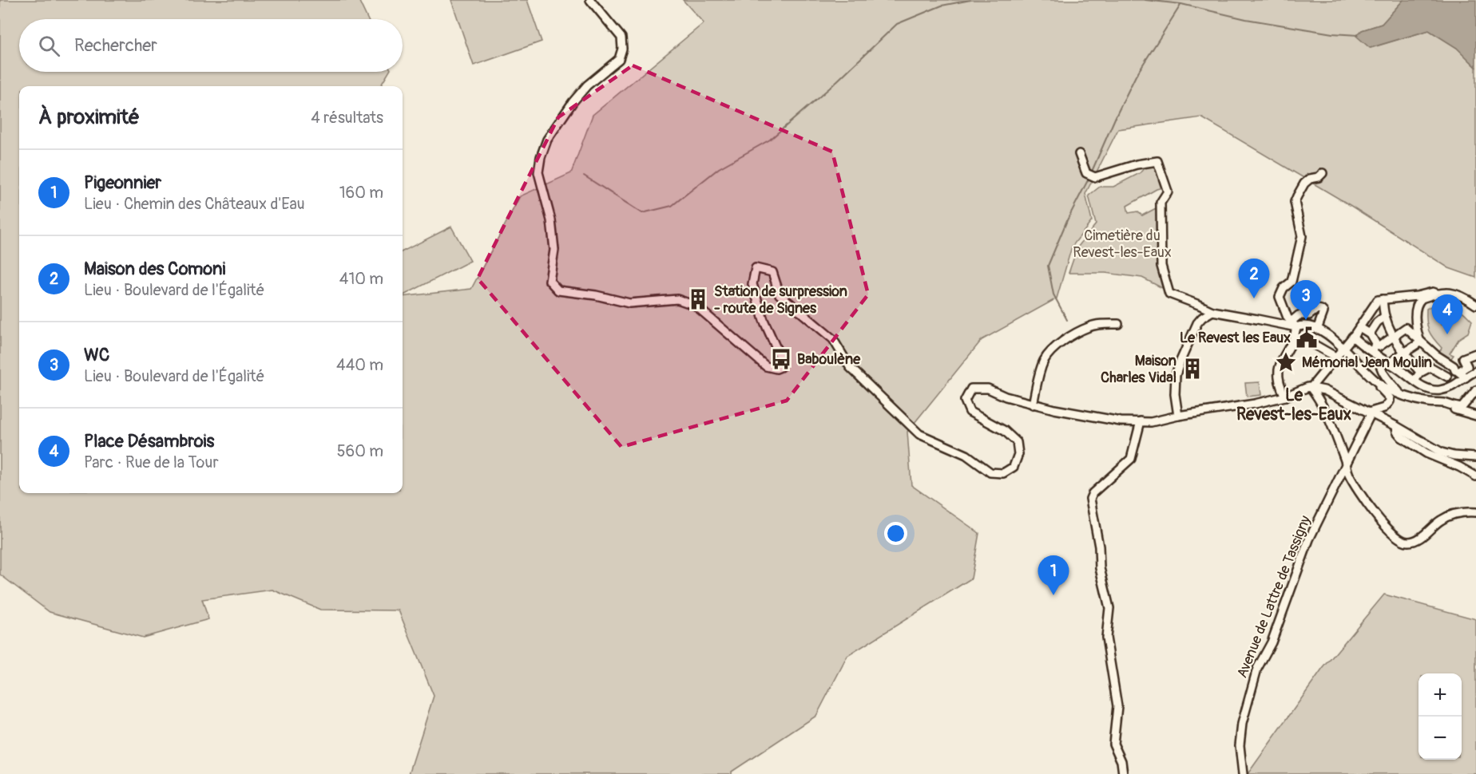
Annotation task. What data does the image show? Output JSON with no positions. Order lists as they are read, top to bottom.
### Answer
{
  "streets": {
    "street": ["Avenue de Lattre de Tassigny"]
  },
  "districts": ["Le Revest-les-Eaux"],
  "parks": ["Cimetière du Revest-les-Eaux"],
  "places": {
    "building": ["Station de surpression - route de Signes", "Maison Charles Vidal"],
    "public building": ["Le Revest les Eaux"],
    "bus stop": ["Baboulène"],
    "place": ["Mémorial Jean Moulin"]
  },
  "page": {
    "search": "Rechercher",
    "heading": ["À proximité", "4 résultats"],
    "list": [
      {
        "mark": "1",
        "name": "Pigeonnier",
        "note": "Lieu · Chemin des Châteaux d'Eau",
        "value": "160 m"
      },
      {
        "mark": "2",
        "name": "Maison des Comoni",
        "note": "Lieu · Boulevard de l'Égalité",
        "value": "410 m"
      },
      {
        "mark": "3",
        "name": "WC",
        "note": "Lieu · Boulevard de l'Égalité",
        "value": "440 m"
      },
      {
        "mark": "4",
        "name": "Place Désambrois",
        "note": "Parc · Rue de la Tour",
        "value": "560 m"
      }
    ],
    "pins": [
      "2",
      "3",
      "4",
      "1"
    ],
    "map_buttons": ["+", "−"]
  }
}
